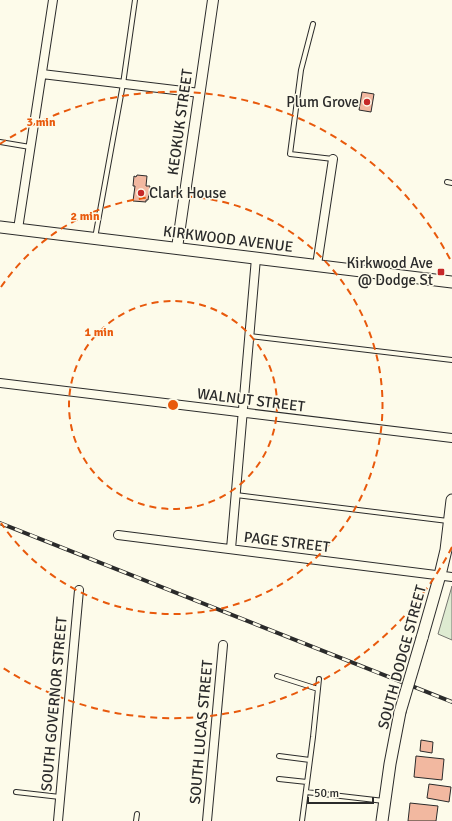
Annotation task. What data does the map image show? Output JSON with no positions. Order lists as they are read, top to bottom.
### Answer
{
  "streets": {
    "main road": ["KIRKWOOD AVENUE", "SOUTH DODGE STREET"],
    "street": [
      "KEOKUK STREET",
      "WALNUT STREET",
      "PAGE STREET",
      "SOUTH GOVERNOR STREET",
      "SOUTH LUCAS STREET"
    ]
  },
  "crossings": [
    ["KEOKUK STREET", "KIRKWOOD AVENUE"],
    ["PAGE STREET", "SOUTH DODGE STREET"]
  ],
  "places": {
    "other": ["Plum Grove", "Clark House"],
    "transit": ["Kirkwood Ave @ Dodge St"]
  },
  "scale_bar": "50 m",
  "rings": ["3 min", "2 min", "1 min"]
}
